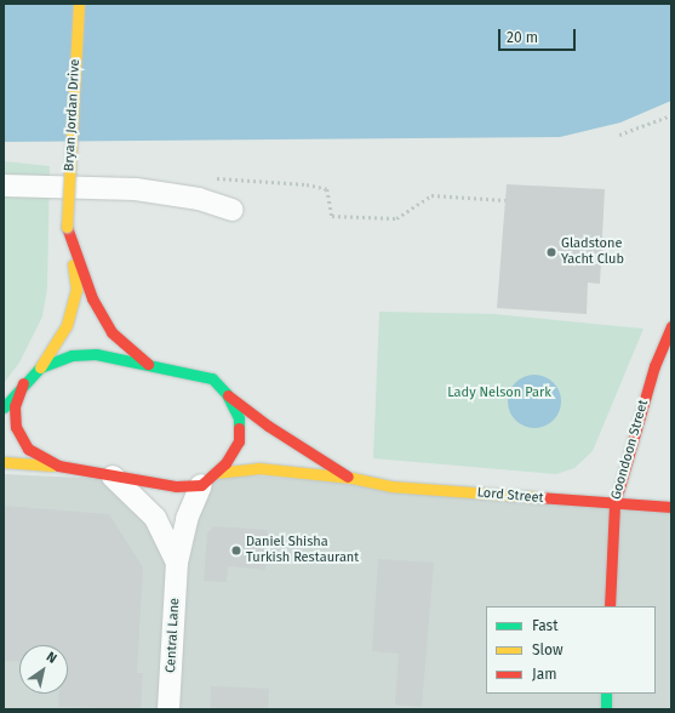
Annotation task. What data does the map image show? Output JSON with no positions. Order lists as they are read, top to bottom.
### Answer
{
  "streets": {
    "main road": ["Bryan Jordan Drive", "Goondoon Street", "Lord Street"],
    "street": ["Central Lane"]
  },
  "crossings": [
    ["Bryan Jordan Drive", "Lord Street"],
    ["Goondoon Street", "Lord Street"],
    ["Lord Street", "Central Lane"]
  ],
  "parks": ["Lady Nelson Park"],
  "places": ["Gladstone Yacht Club", "Daniel Shisha Turkish Restaurant"],
  "legend": ["Fast", "Slow", "Jam"],
  "scale_bar": "20 m",
  "north": "top right"
}
